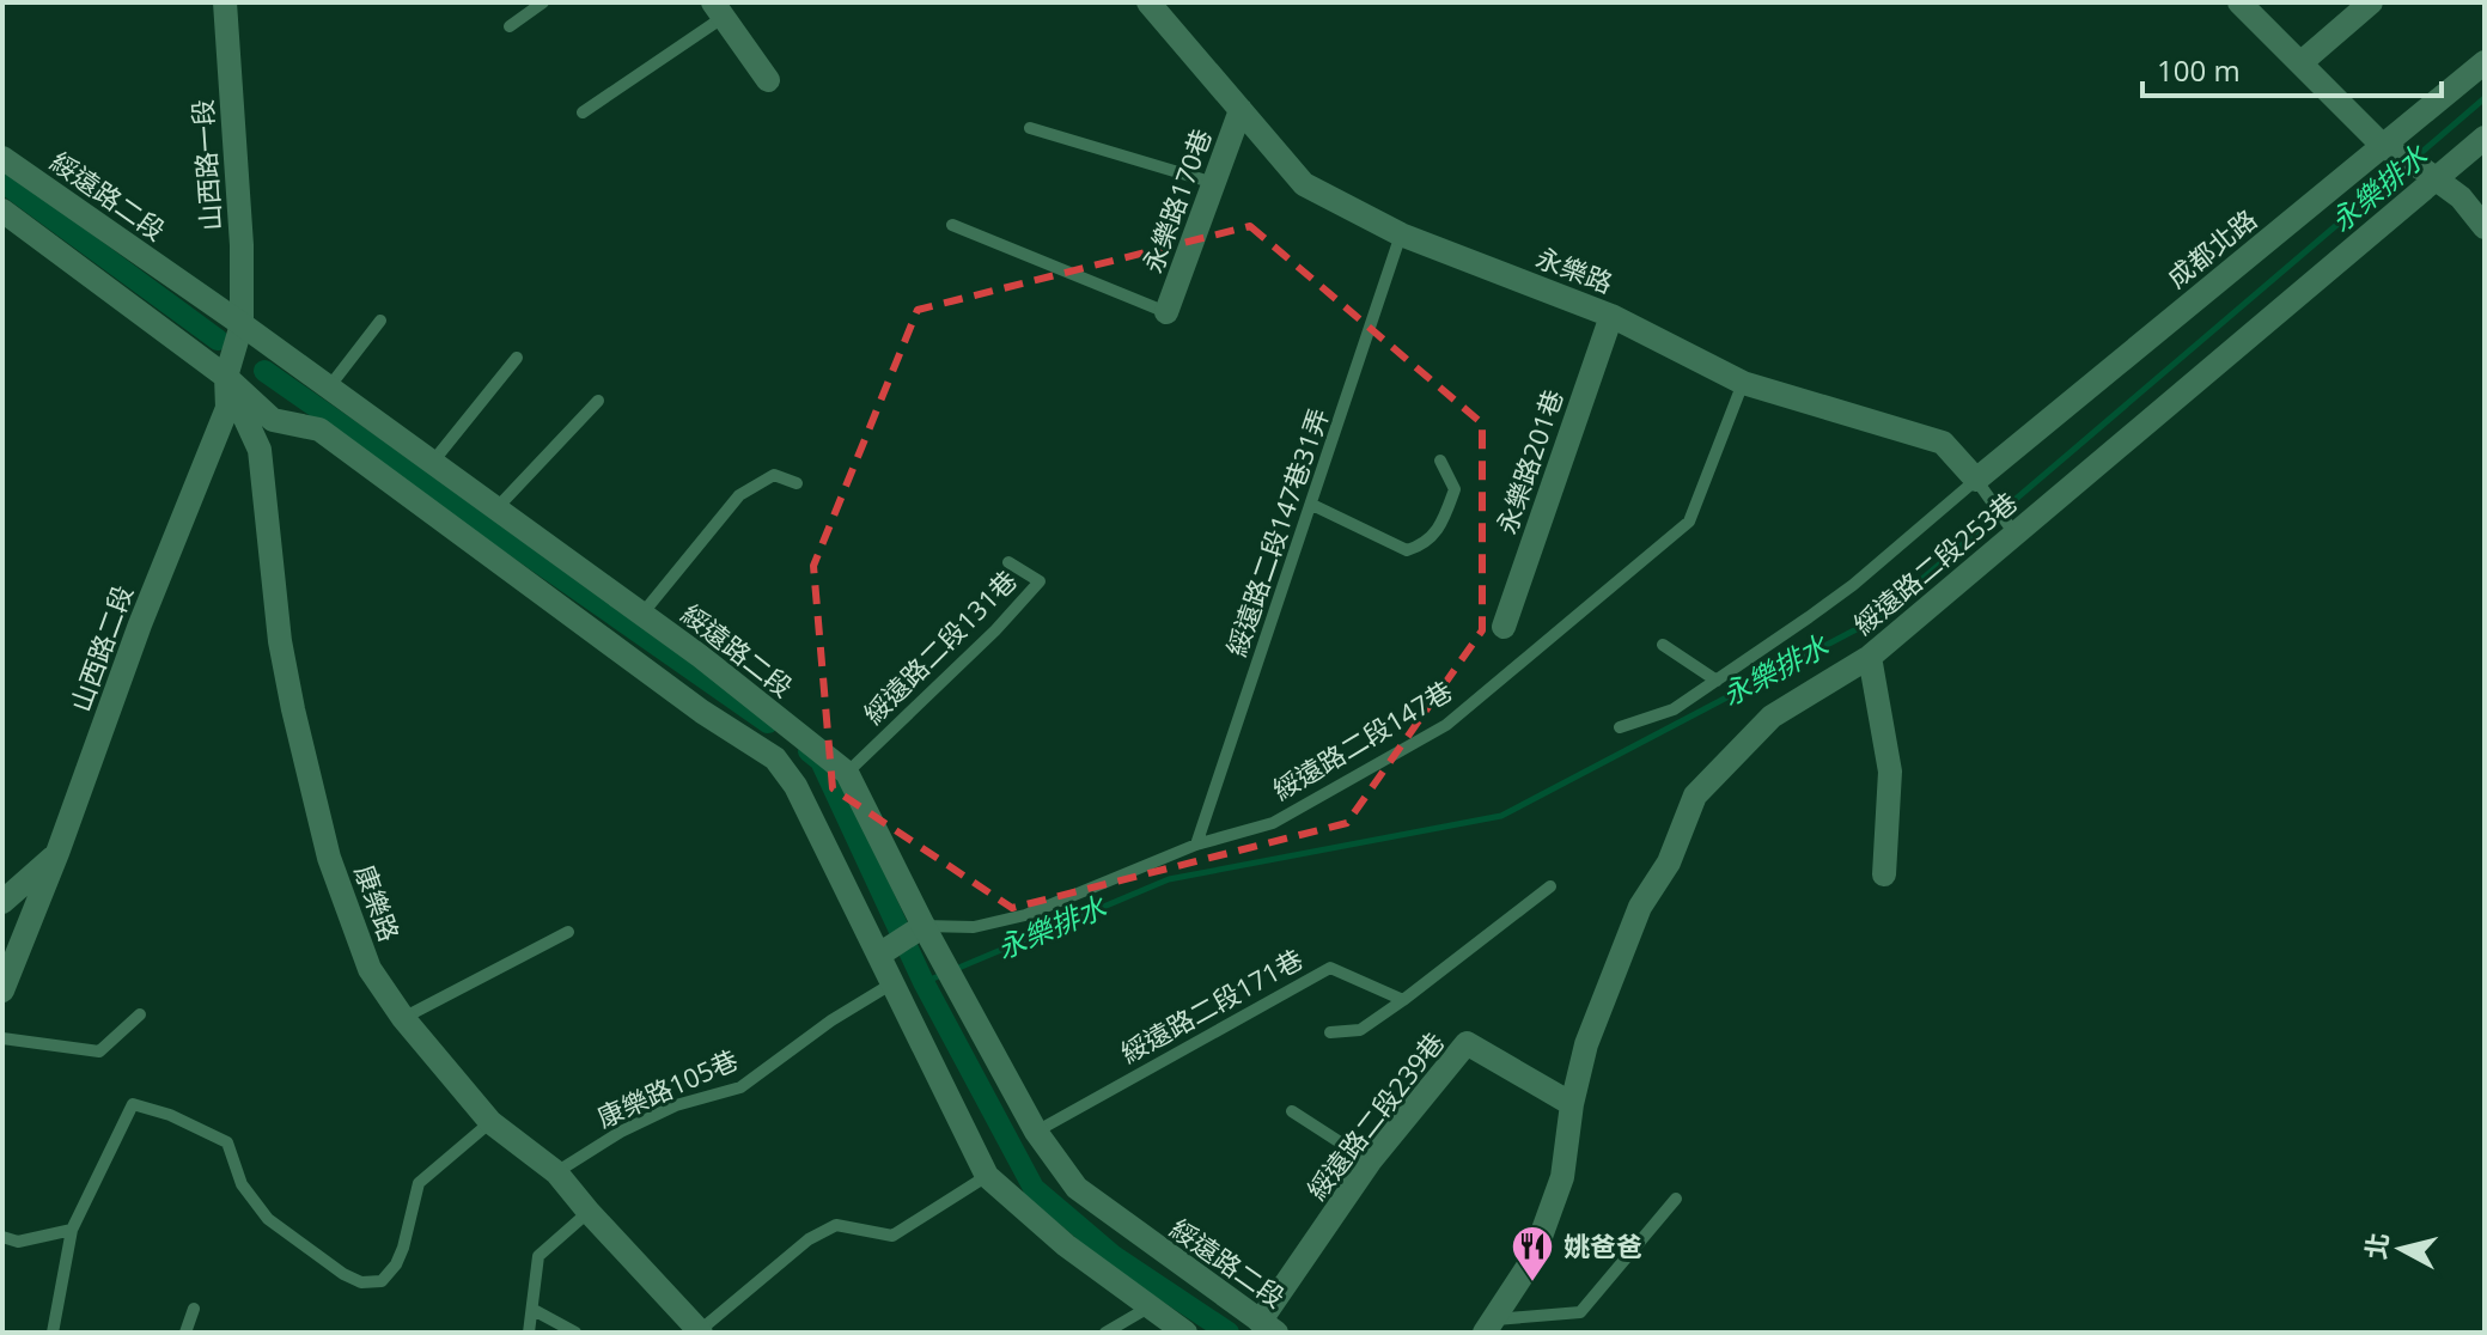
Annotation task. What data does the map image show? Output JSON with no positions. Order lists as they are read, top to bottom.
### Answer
{
  "streets": {
    "street": [
      "山西路一段",
      "綏遠路二段",
      "永樂路170巷",
      "成都北路",
      "永樂路",
      "永樂路201巷",
      "綏遠路二段253巷",
      "山西路二段",
      "康樂路",
      "綏遠路二段239巷"
    ],
    "lane": [
      "綏遠路二段147巷31弄",
      "綏遠路二段131巷",
      "綏遠路二段147巷",
      "綏遠路二段171巷",
      "康樂路105巷"
    ]
  },
  "crossings": [
    ["山西路一段", "綏遠路二段"],
    ["山西路一段", "山西路二段"],
    ["綏遠路二段", "綏遠路二段131巷"],
    ["綏遠路二段", "山西路二段"],
    ["綏遠路二段", "綏遠路二段147巷"],
    ["綏遠路二段", "綏遠路二段171巷"],
    ["綏遠路二段", "綏遠路二段239巷"],
    ["永樂路170巷", "永樂路"],
    ["成都北路", "永樂路"],
    ["永樂路", "永樂路201巷"],
    ["永樂路", "綏遠路二段147巷31弄"],
    ["永樂路", "綏遠路二段253巷"],
    ["永樂路", "綏遠路二段147巷"],
    ["綏遠路二段147巷31弄", "綏遠路二段147巷"],
    ["綏遠路二段253巷", "綏遠路二段239巷"],
    ["山西路二段", "康樂路"],
    ["康樂路", "康樂路105巷"]
  ],
  "water": ["永樂排水"],
  "places": {
    "restaurant": ["姚爸爸"]
  },
  "scale_bar": "100 m",
  "north": "left"
}
